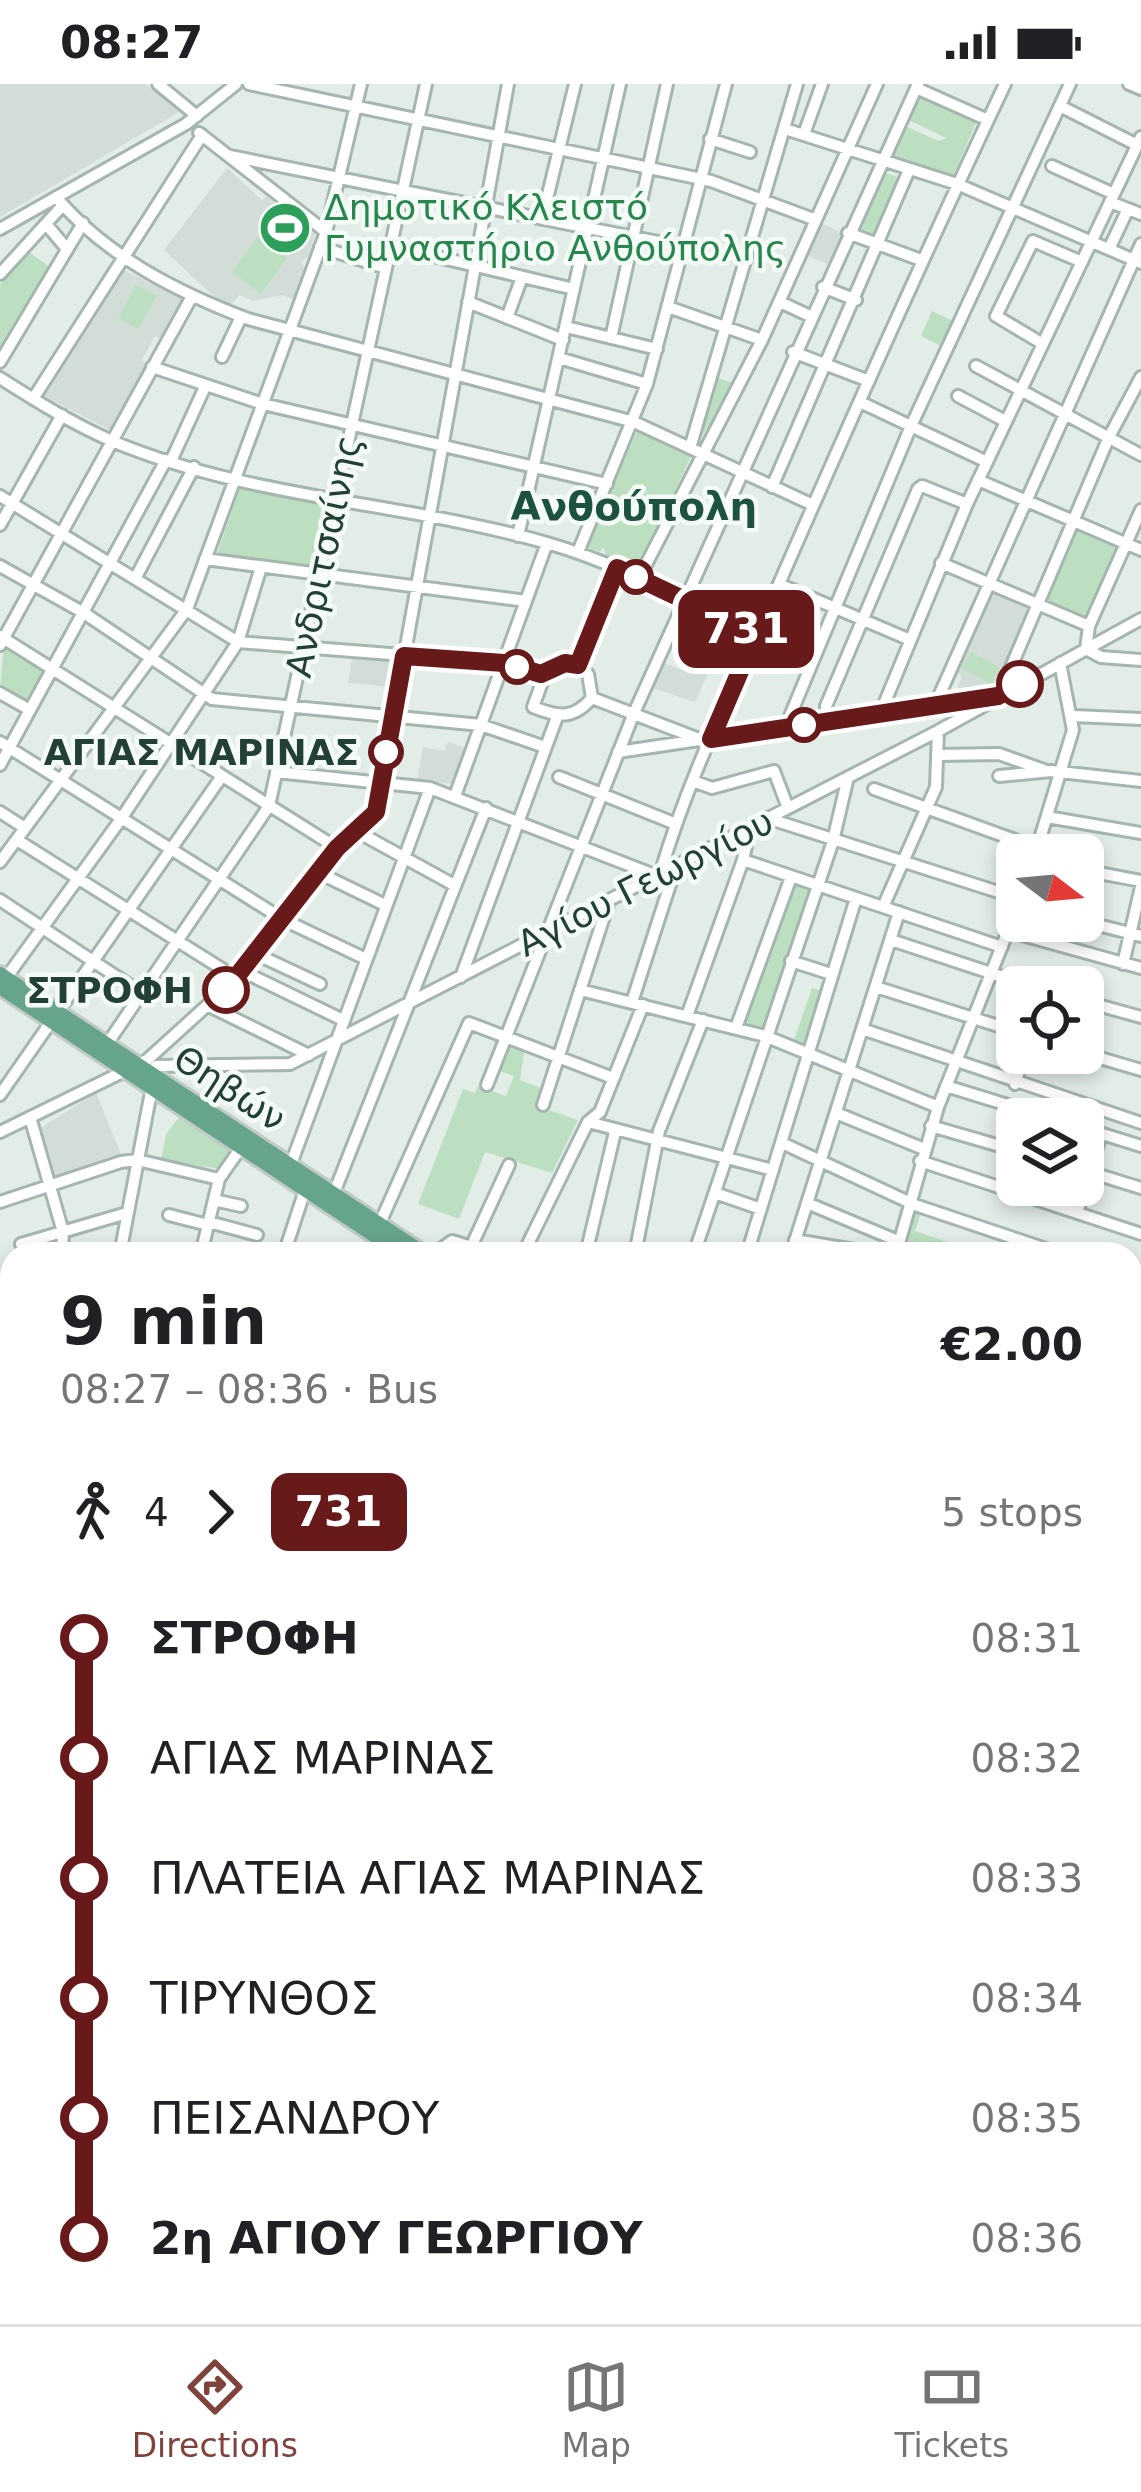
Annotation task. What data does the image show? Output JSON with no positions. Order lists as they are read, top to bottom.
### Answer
{
  "streets": {
    "main road": ["Θηβών"],
    "street": ["Ανδριτσαίνης", "Αγίου Γεωργίου"]
  },
  "crossings": [
    ["Ανδριτσαίνης", "Θηβών"],
    ["Αγίου Γεωργίου", "Θηβών"]
  ],
  "districts": ["Ανθούπολη"],
  "places": {
    "sports": ["Δημοτικό Κλειστό Γυμναστήριο Ανθούπολης"],
    "other": ["ΑΓΙΑΣ ΜΑΡΙΝΑΣ", "ΣΤΡΟΦΗ"]
  },
  "lines": ["bus line 731"],
  "north": "right",
  "page": {
    "status": "08:27",
    "on_map": "731",
    "heading": ["9 min", "08:27 – 08:36 · Bus", "€2.00"],
    "legs": ["4", "731", "5 stops"],
    "list": [
      {
        "name": "ΣΤΡΟΦΗ",
        "value": "08:31"
      },
      {
        "name": "ΑΓΙΑΣ ΜΑΡΙΝΑΣ",
        "value": "08:32"
      },
      {
        "name": "ΠΛΑΤΕΙΑ ΑΓΙΑΣ ΜΑΡΙΝΑΣ",
        "value": "08:33"
      },
      {
        "name": "ΤΙΡΥΝΘΟΣ",
        "value": "08:34"
      },
      {
        "name": "ΠΕΙΣΑΝΔΡΟΥ",
        "value": "08:35"
      },
      {
        "name": "2η ΑΓΙΟΥ ΓΕΩΡΓΙΟΥ",
        "value": "08:36"
      }
    ],
    "tabs": ["Directions", "Map", "Tickets"]
  }
}
